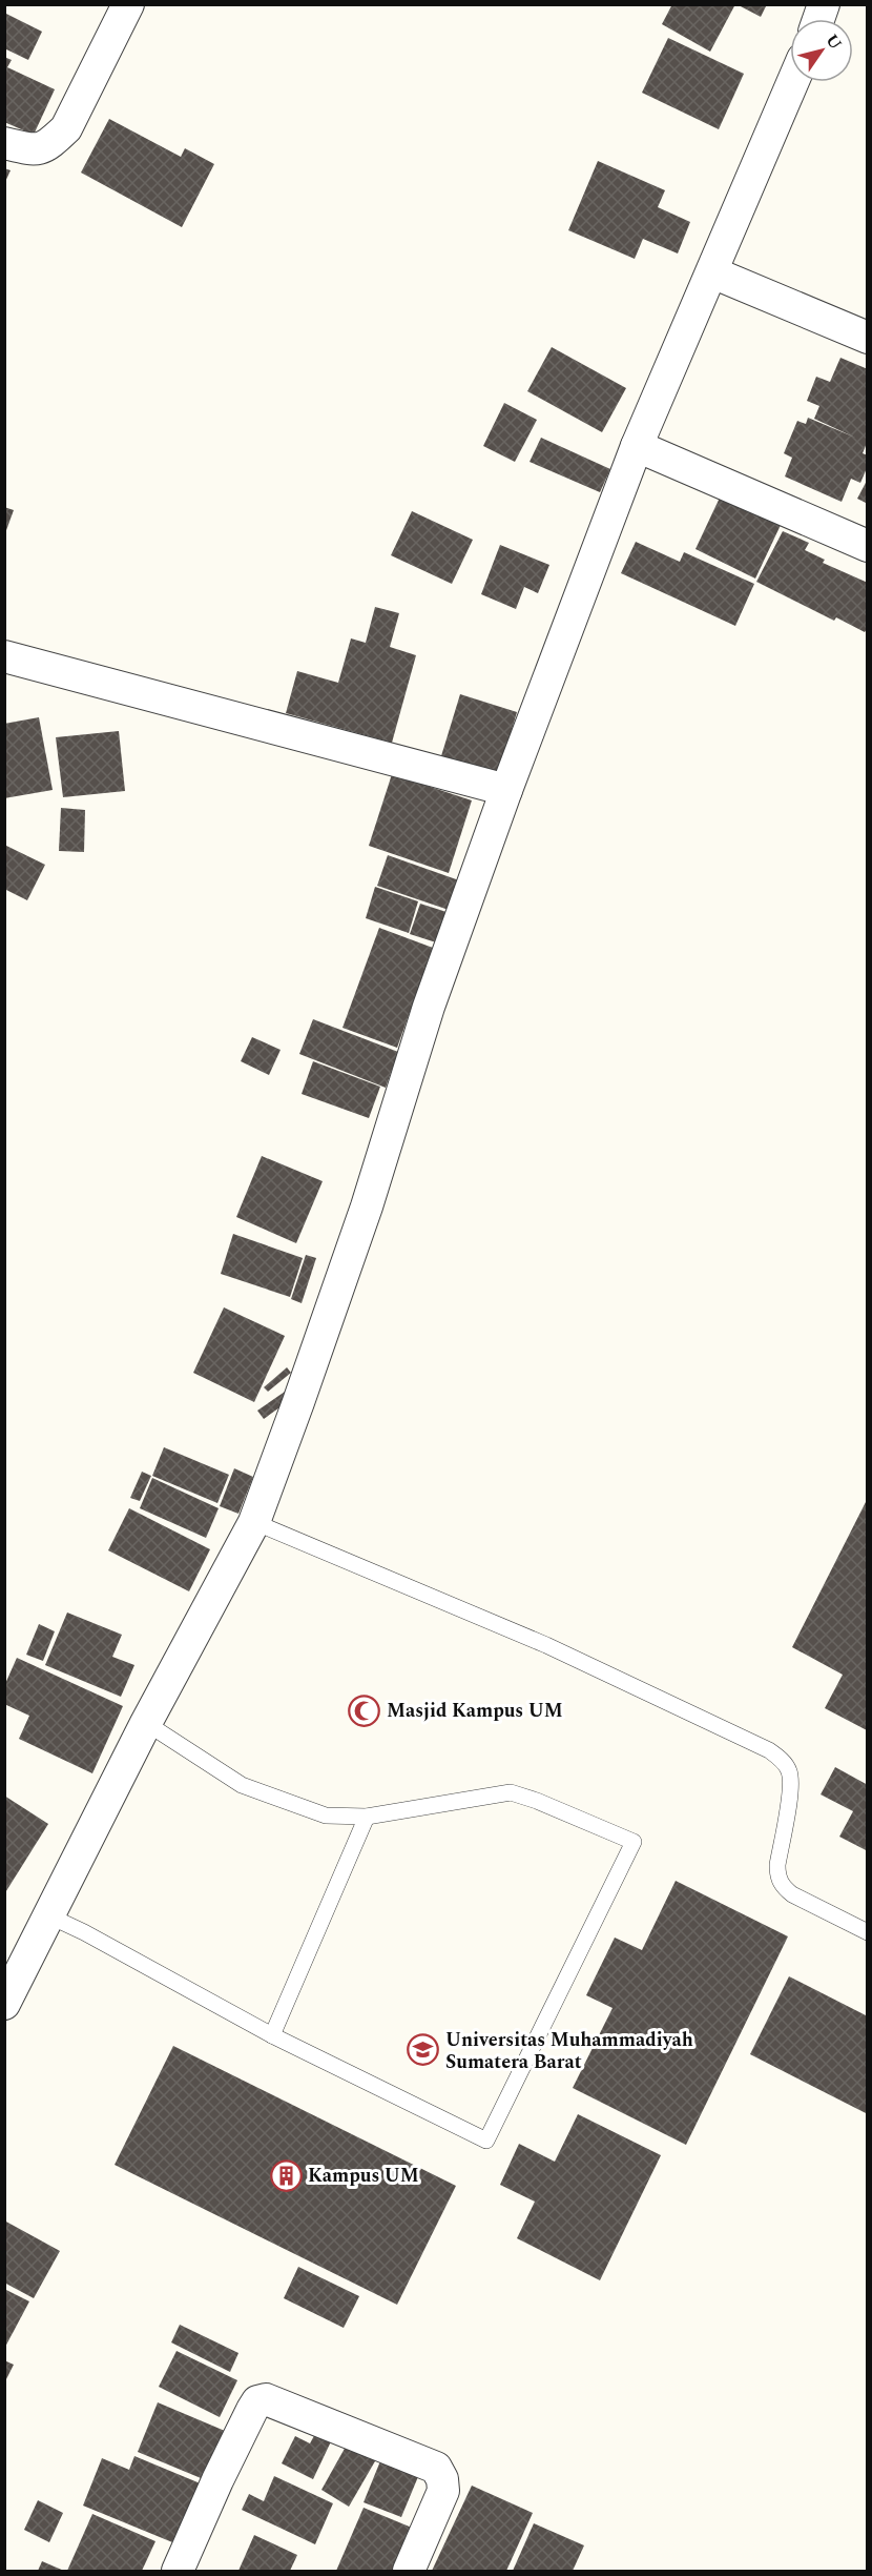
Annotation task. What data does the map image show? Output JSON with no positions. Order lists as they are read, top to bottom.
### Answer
{
  "places": {
    "mosque": ["Masjid Kampus UM"],
    "school or university": ["Universitas Muhammadiyah Sumatera Barat"],
    "building": ["Kampus UM"]
  },
  "north": "top right"
}
